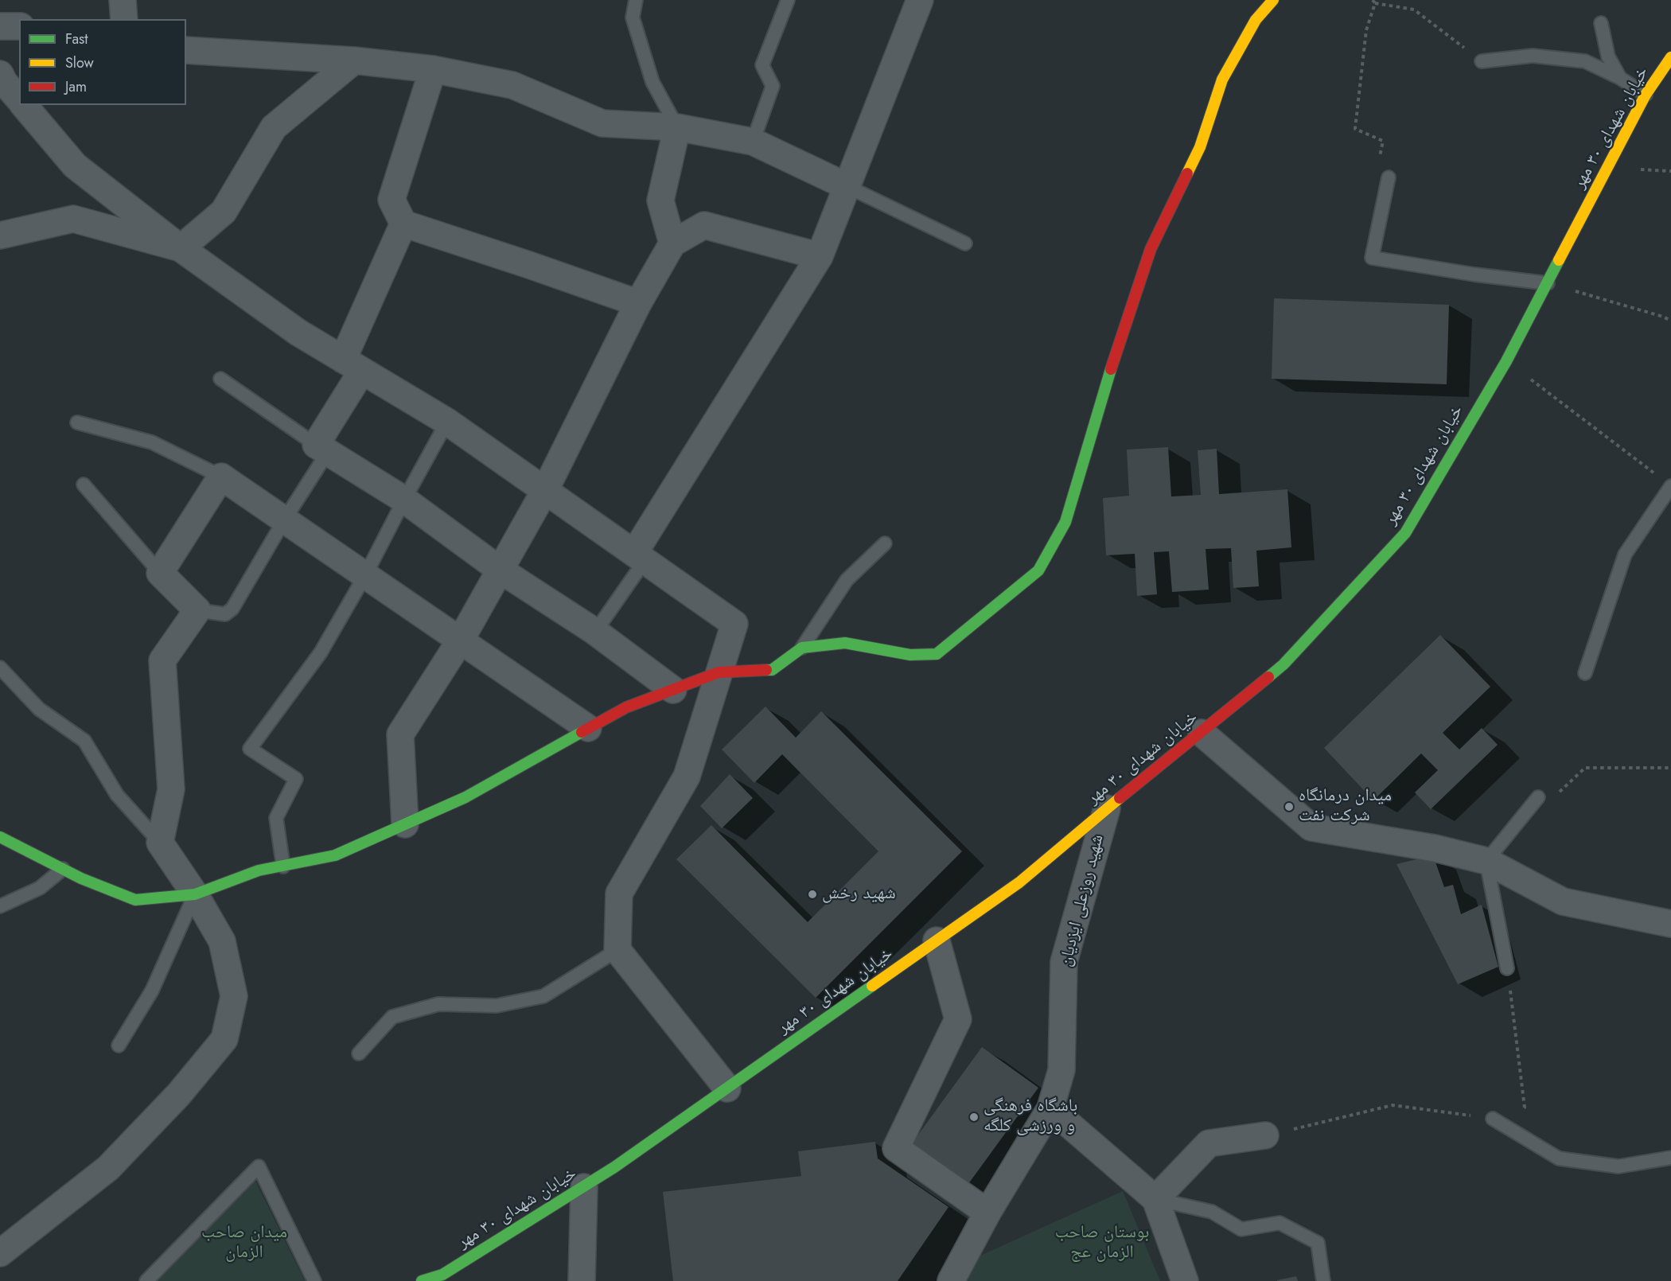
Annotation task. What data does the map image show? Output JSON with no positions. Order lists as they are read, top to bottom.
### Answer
{
  "streets": {
    "main road": ["خیابان شهدای ۳۰ مهر"],
    "street": ["شهید روزعلی ایزدیان"]
  },
  "crossings": [
    ["خیابان شهدای ۳۰ مهر", "شهید روزعلی ایزدیان"]
  ],
  "parks": ["میدان صاحب الزمان", "بوستان صاحب الزمان عج"],
  "places": ["میدان درمانگاه شرکت نفت", "شهید رخش", "باشگاه فرهنگی و ورزشی کلگه"],
  "legend": ["Fast", "Slow", "Jam"]
}
